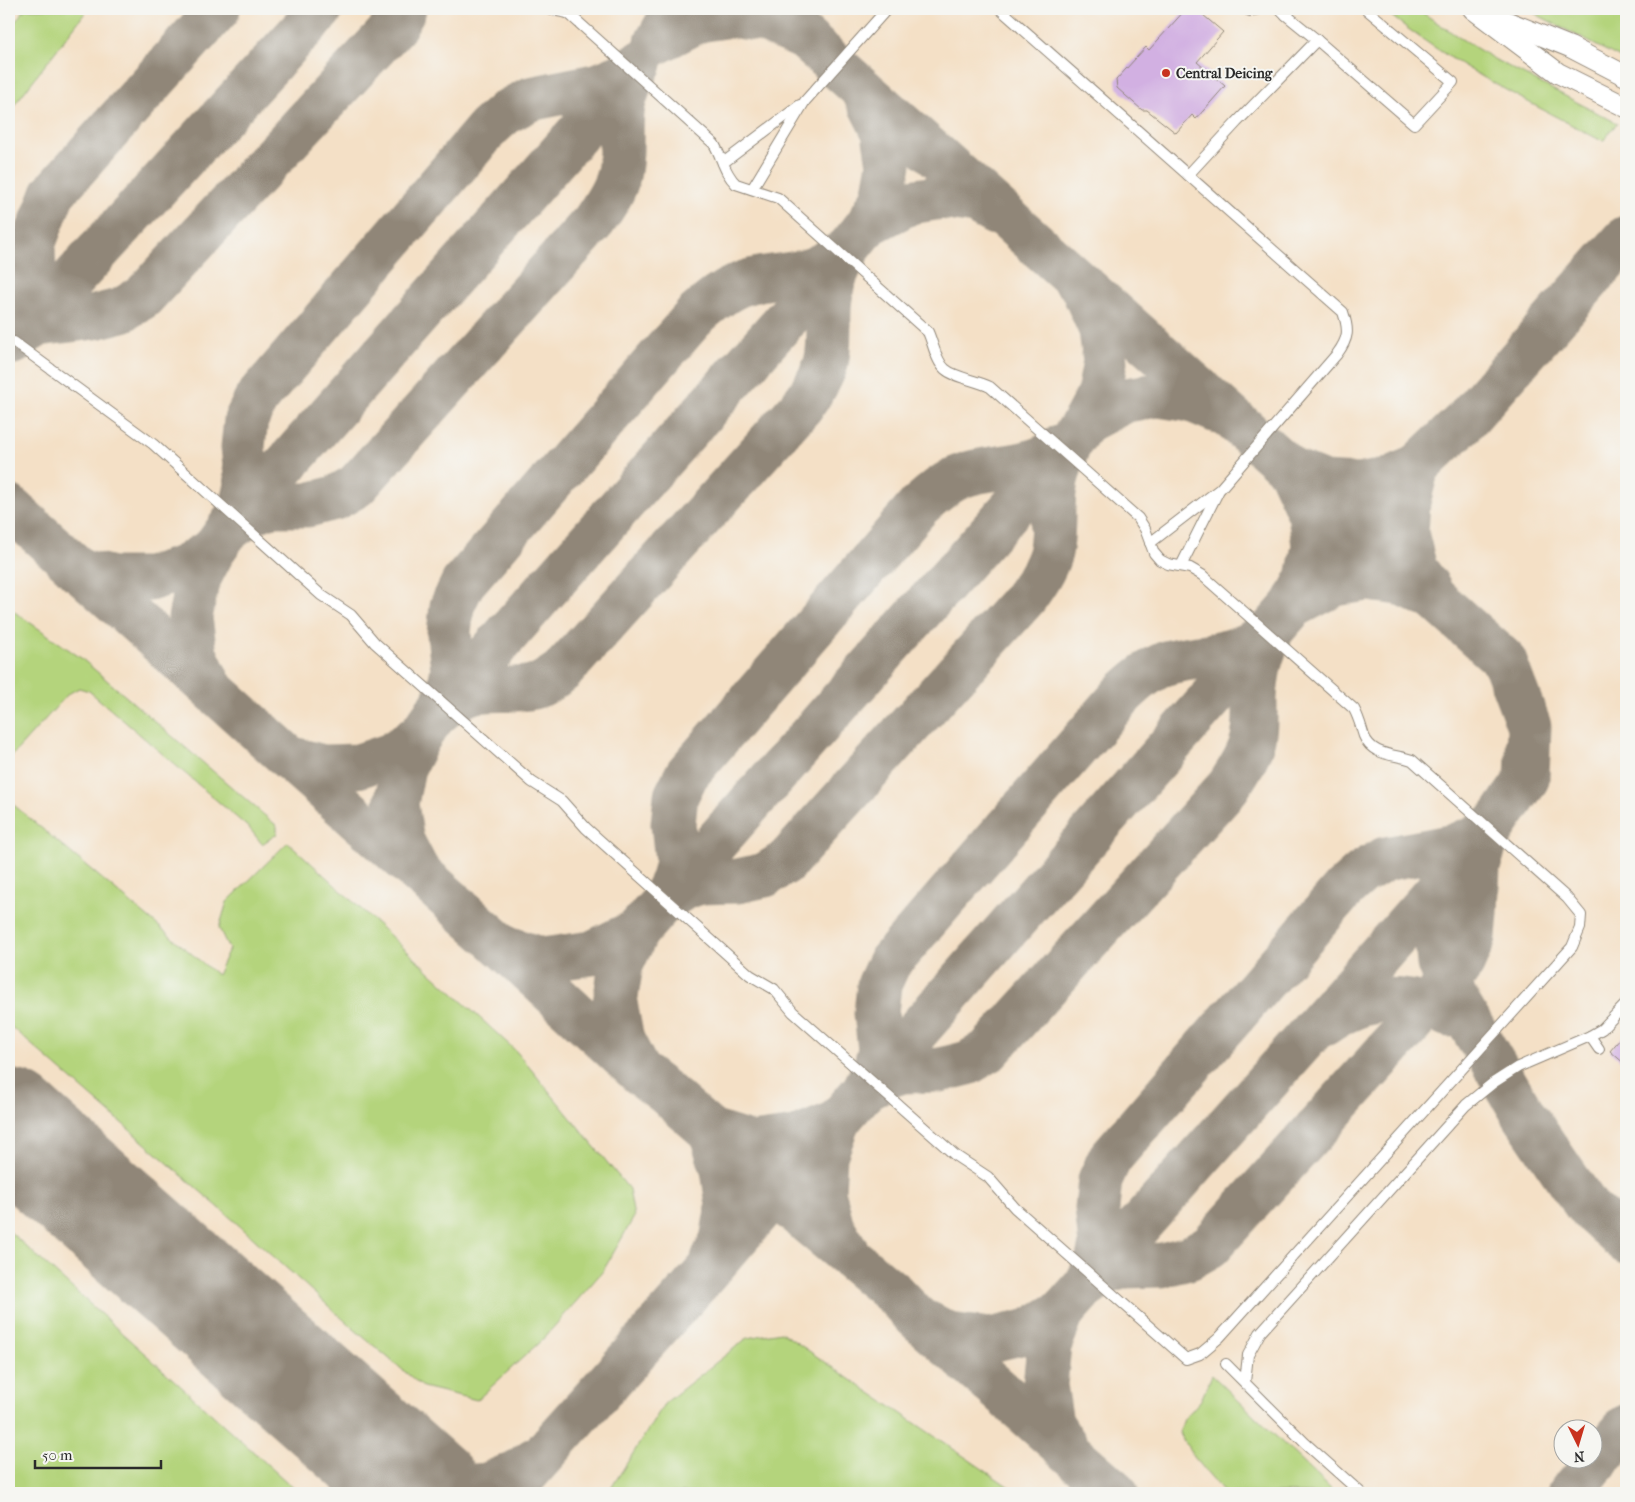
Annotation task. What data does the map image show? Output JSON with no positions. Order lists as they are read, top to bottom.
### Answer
{
  "places": ["Central Deicing"],
  "scale_bar": "50 m",
  "north": "bottom"
}
